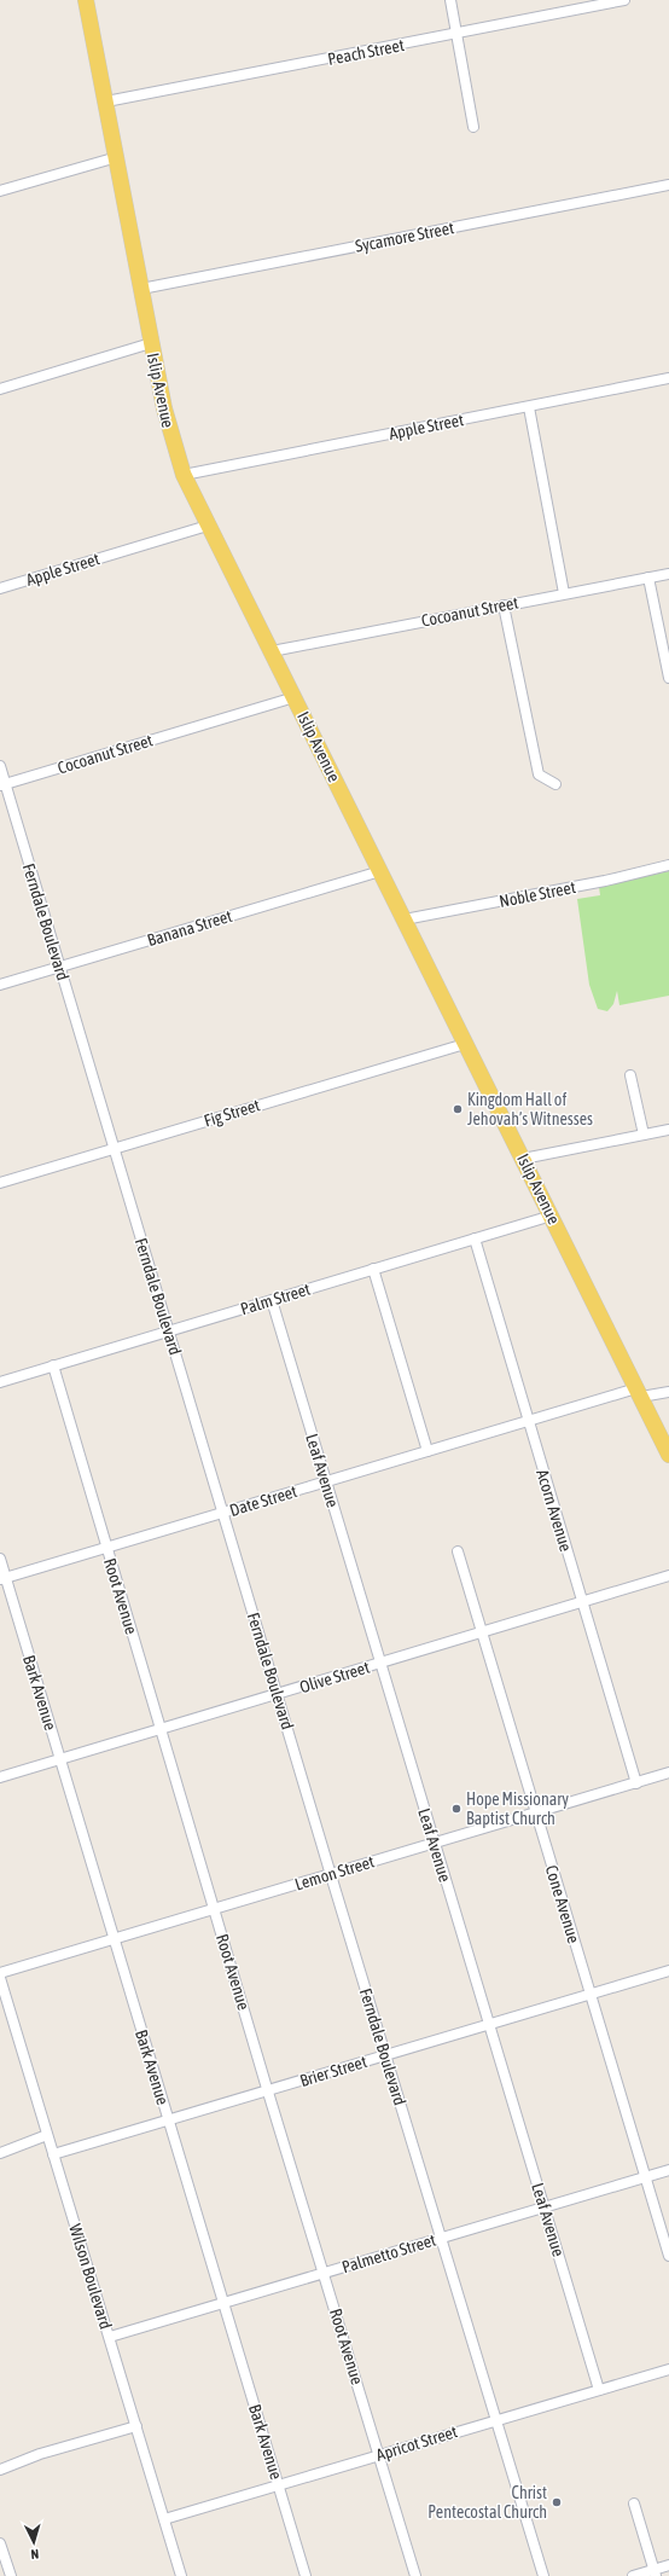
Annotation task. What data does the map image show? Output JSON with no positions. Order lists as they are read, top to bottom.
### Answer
{
  "streets": {
    "main road": ["Islip Avenue"],
    "street": [
      "Peach Street",
      "Sycamore Street",
      "Apple Street",
      "Cocoanut Street",
      "Noble Street",
      "Ferndale Boulevard",
      "Banana Street",
      "Fig Street",
      "Palm Street",
      "Leaf Avenue",
      "Date Street",
      "Acorn Avenue",
      "Root Avenue",
      "Olive Street",
      "Bark Avenue",
      "Lemon Street",
      "Cone Avenue",
      "Brier Street",
      "Palmetto Street",
      "Wilson Boulevard",
      "Apricot Street"
    ]
  },
  "crossings": [
    ["Peach Street", "Islip Avenue"],
    ["Sycamore Street", "Islip Avenue"],
    ["Islip Avenue", "Apple Street"],
    ["Islip Avenue", "Cocoanut Street"],
    ["Islip Avenue", "Noble Street"],
    ["Islip Avenue", "Banana Street"],
    ["Islip Avenue", "Fig Street"],
    ["Islip Avenue", "Palm Street"],
    ["Islip Avenue", "Date Street"],
    ["Cocoanut Street", "Ferndale Boulevard"],
    ["Ferndale Boulevard", "Banana Street"],
    ["Ferndale Boulevard", "Fig Street"],
    ["Ferndale Boulevard", "Palm Street"],
    ["Ferndale Boulevard", "Date Street"],
    ["Ferndale Boulevard", "Olive Street"],
    ["Ferndale Boulevard", "Lemon Street"],
    ["Ferndale Boulevard", "Brier Street"],
    ["Ferndale Boulevard", "Palmetto Street"],
    ["Ferndale Boulevard", "Apricot Street"],
    ["Palm Street", "Leaf Avenue"],
    ["Palm Street", "Acorn Avenue"],
    ["Palm Street", "Root Avenue"],
    ["Leaf Avenue", "Date Street"],
    ["Leaf Avenue", "Olive Street"],
    ["Leaf Avenue", "Lemon Street"],
    ["Leaf Avenue", "Brier Street"],
    ["Leaf Avenue", "Palmetto Street"],
    ["Leaf Avenue", "Apricot Street"],
    ["Date Street", "Acorn Avenue"],
    ["Date Street", "Root Avenue"],
    ["Date Street", "Bark Avenue"],
    ["Acorn Avenue", "Olive Street"],
    ["Acorn Avenue", "Lemon Street"],
    ["Root Avenue", "Olive Street"],
    ["Root Avenue", "Lemon Street"],
    ["Root Avenue", "Brier Street"],
    ["Root Avenue", "Palmetto Street"],
    ["Root Avenue", "Apricot Street"],
    ["Olive Street", "Bark Avenue"],
    ["Olive Street", "Cone Avenue"],
    ["Bark Avenue", "Lemon Street"],
    ["Bark Avenue", "Brier Street"],
    ["Bark Avenue", "Palmetto Street"],
    ["Bark Avenue", "Apricot Street"],
    ["Lemon Street", "Cone Avenue"],
    ["Cone Avenue", "Brier Street"],
    ["Cone Avenue", "Palmetto Street"],
    ["Brier Street", "Wilson Boulevard"],
    ["Palmetto Street", "Wilson Boulevard"],
    ["Wilson Boulevard", "Apricot Street"]
  ],
  "places": ["Kingdom Hall of Jehovah’s Witnesses", "Hope Missionary Baptist Church", "Christ Pentecostal Church"],
  "north": "bottom"
}
